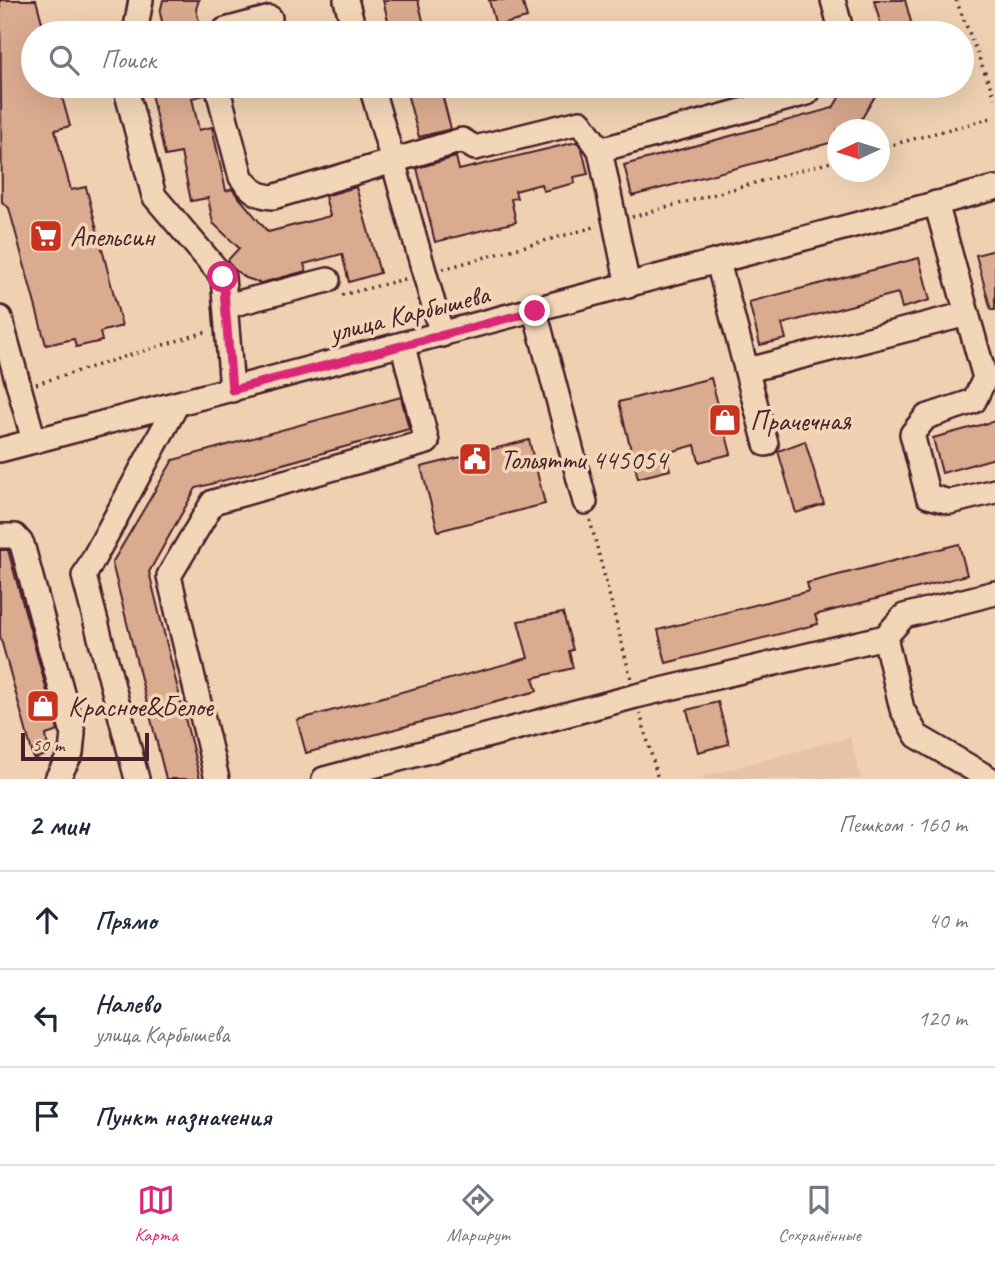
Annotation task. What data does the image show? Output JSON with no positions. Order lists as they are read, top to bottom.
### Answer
{
  "streets": {
    "street": ["улица Карбышева"]
  },
  "places": {
    "supermarket": ["Апельсин"],
    "shop": ["Прачечная", "Красное&Белое"],
    "public building": ["Тольятти 445054"]
  },
  "scale_bar": "50 m",
  "north": "left",
  "page": {
    "search": "Поиск",
    "scale": "50 m",
    "heading": ["2 мин", "Пешком · 160 m"],
    "list": [
      ["Прямо", "40 m"],
      ["Налево", "улица Карбышева", "120 m"],
      "Пункт назначения"
    ],
    "nav": ["Карта", "Маршрут", "Сохранённые"]
  }
}
